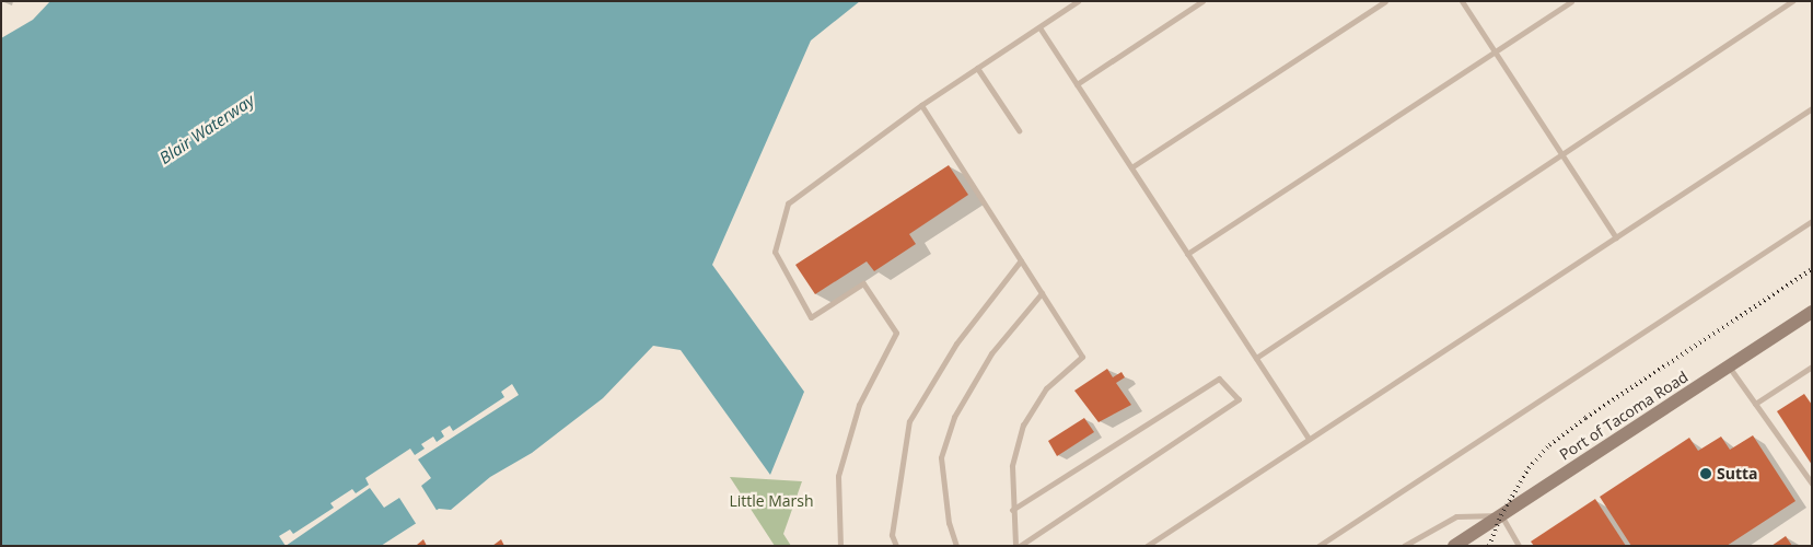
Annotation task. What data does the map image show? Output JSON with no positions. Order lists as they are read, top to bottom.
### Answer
{
  "streets": {
    "main road": ["Port of Tacoma Road"]
  },
  "water": ["Blair Waterway"],
  "parks": ["Little Marsh"],
  "places": ["Sutta"]
}
